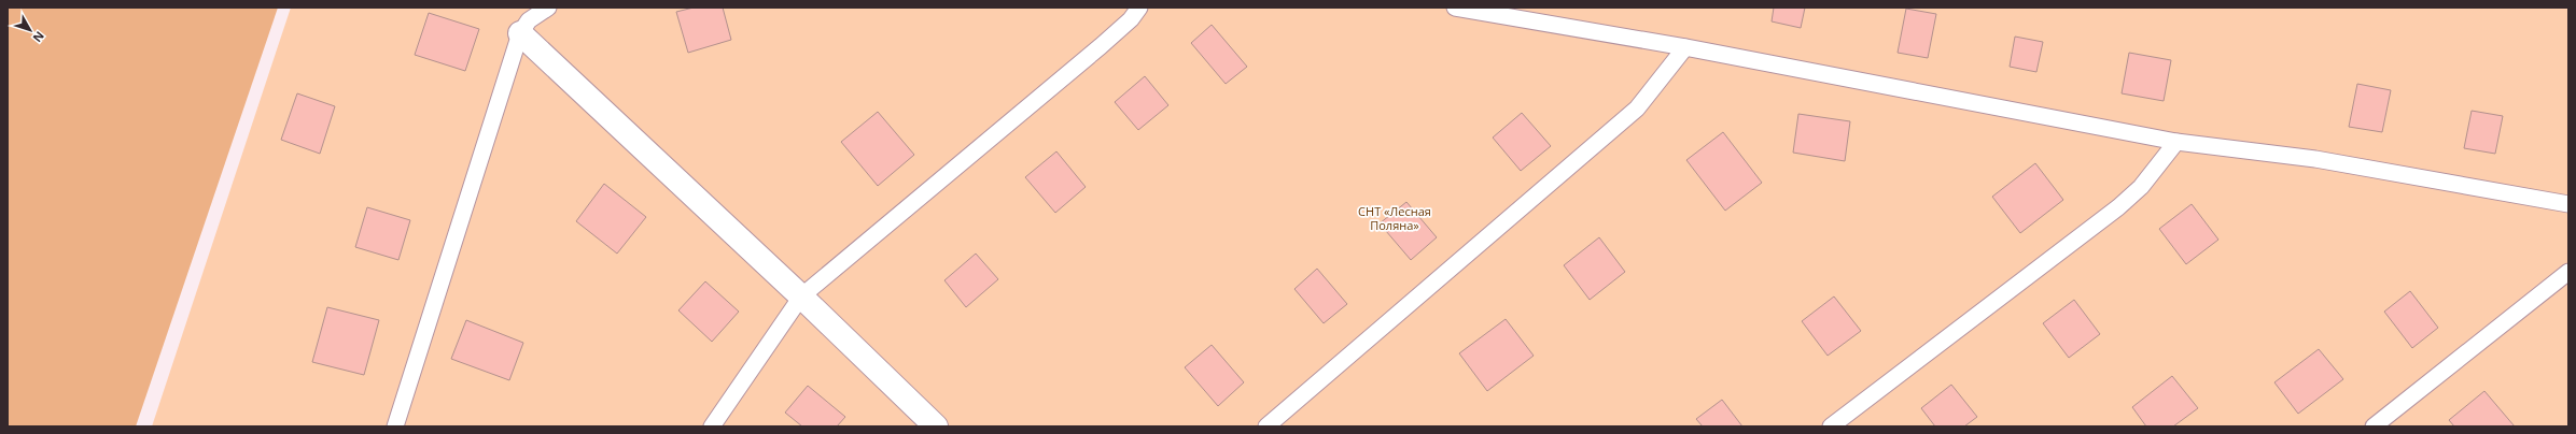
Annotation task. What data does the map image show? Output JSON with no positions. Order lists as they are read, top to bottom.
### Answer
{
  "parks": ["СНТ «Лесная Поляна»"],
  "north": "bottom right"
}
